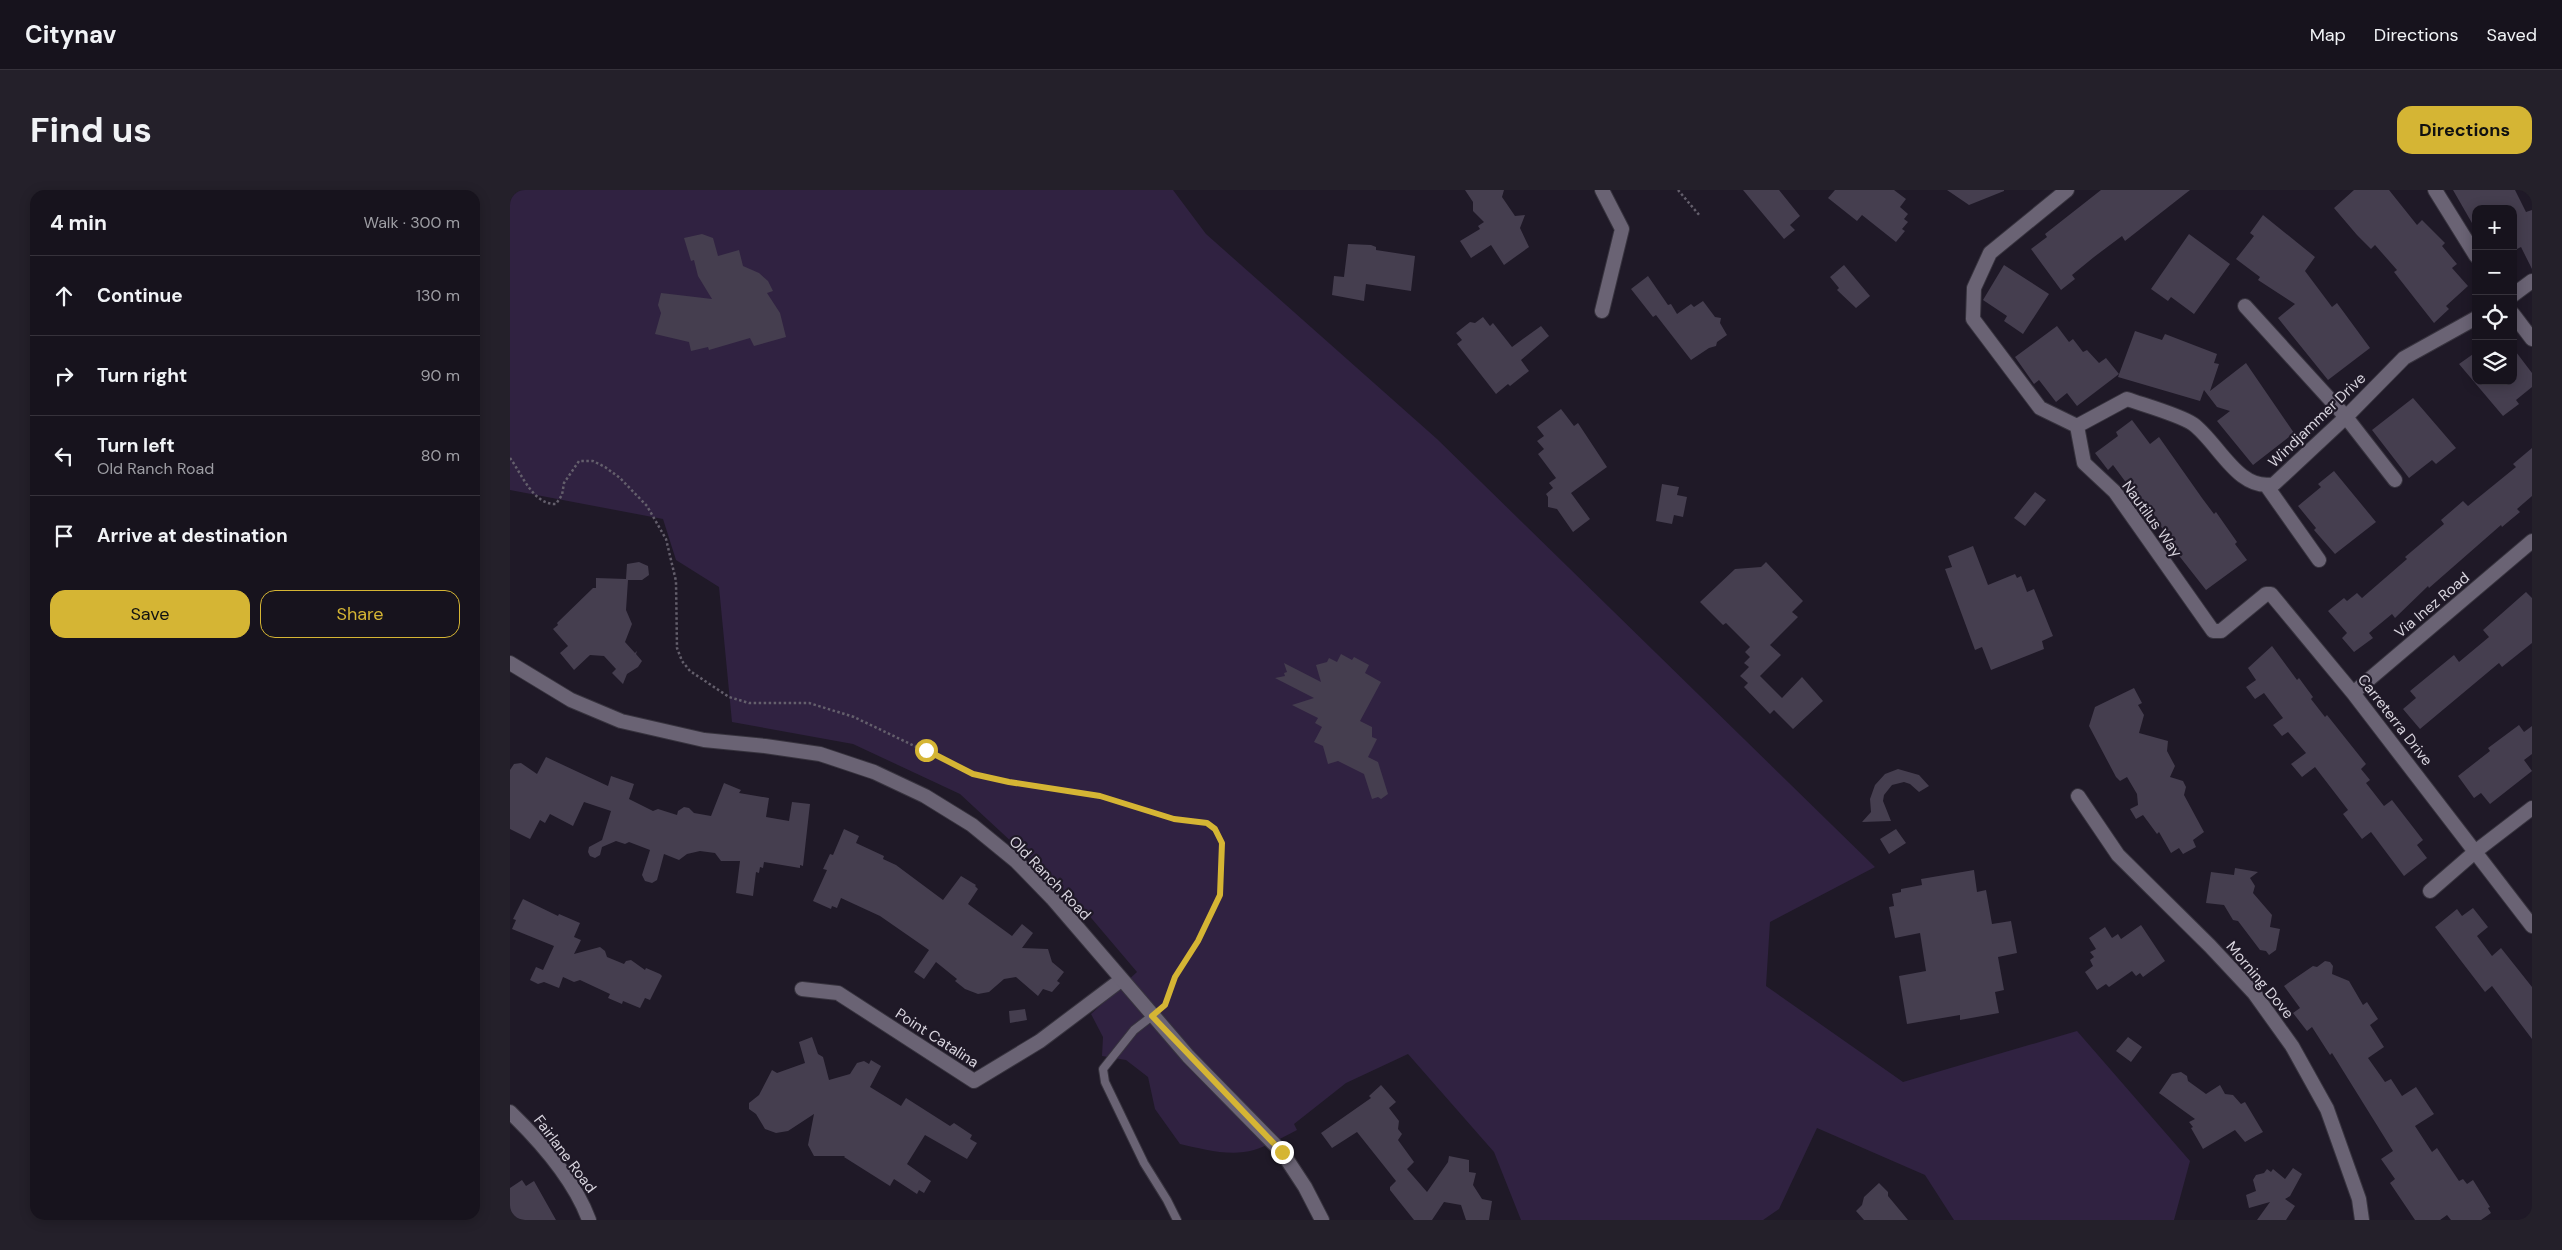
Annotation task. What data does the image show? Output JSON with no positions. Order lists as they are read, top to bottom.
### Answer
{
  "streets": {
    "street": [
      "Windjammer Drive",
      "Nautilus Way",
      "Via Inez Road",
      "Carreterra Drive",
      "Old Ranch Road",
      "Morning Dove",
      "Point Catalina",
      "Fairlane Road"
    ]
  },
  "crossings": [
    ["Windjammer Drive", "Nautilus Way"],
    ["Nautilus Way", "Carreterra Drive"],
    ["Via Inez Road", "Carreterra Drive"],
    ["Old Ranch Road", "Point Catalina"]
  ],
  "page": {
    "header": "Citynav",
    "nav": ["Map", "Directions", "Saved"],
    "buttons": [
      "Directions",
      ["Save", "Share"]
    ],
    "title": "Find us",
    "heading": ["4 min", "Walk · 300 m"],
    "map_buttons": ["+", "−"],
    "list": [
      ["Continue", "130 m"],
      ["Turn right", "90 m"],
      ["Turn left", "Old Ranch Road", "80 m"],
      "Arrive at destination"
    ]
  }
}
